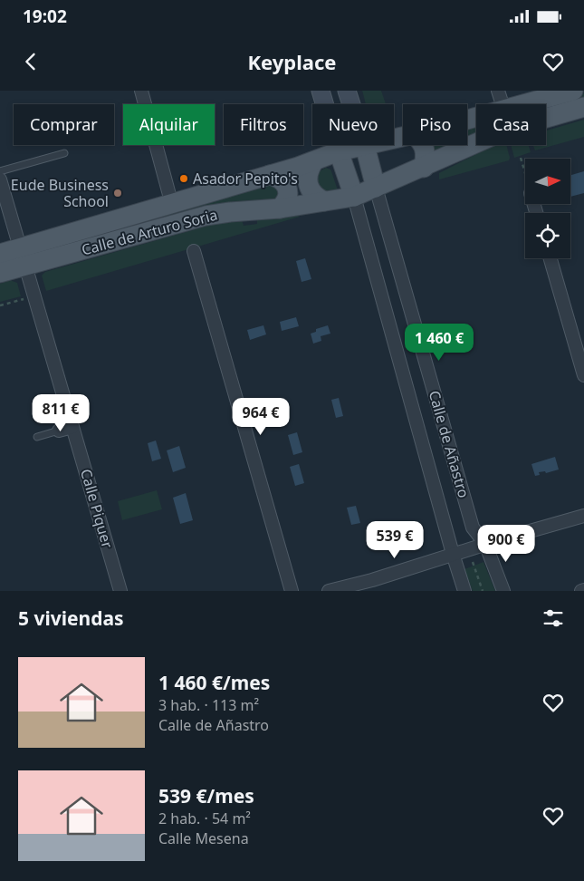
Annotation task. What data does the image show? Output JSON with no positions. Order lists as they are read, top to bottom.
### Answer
{
  "streets": {
    "main road": ["Calle de Arturo Soria"],
    "street": ["Calle de Añastro", "Calle Piquer"]
  },
  "crossings": [
    ["Calle de Arturo Soria", "Calle de Añastro"],
    ["Calle de Arturo Soria", "Calle Piquer"]
  ],
  "places": ["Asador Pepito's", "Eude Business School"],
  "north": "right",
  "page": {
    "status": "19:02",
    "header": "Keyplace",
    "chip": [
      "Comprar",
      "Alquilar",
      "Filtros",
      "Nuevo",
      "Piso",
      "Casa"
    ],
    "price": [
      "1 460 €",
      "811 €",
      "964 €",
      "539 €",
      "900 €"
    ],
    "heading": "5 viviendas",
    "list": [
      {
        "name": "1 460 €/mes",
        "note": "3 hab. · 113 m² · Calle de Añastro"
      },
      {
        "name": "539 €/mes",
        "note": "2 hab. · 54 m² · Calle Mesena"
      }
    ]
  }
}
